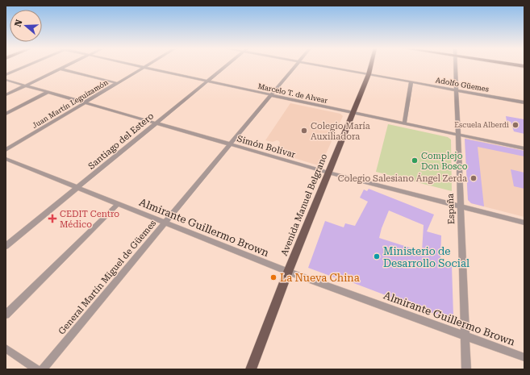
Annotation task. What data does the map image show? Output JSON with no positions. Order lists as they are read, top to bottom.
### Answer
{
  "streets": {
    "main road": ["Avenida Manuel Belgrano"],
    "street": [
      "Adolfo Güemes",
      "Marcelo T. de Alvear",
      "Juan Martín Leguizamón",
      "Santiago del Estero",
      "Simón Bolívar",
      "España",
      "Almirante Guillermo Brown",
      "General Martín Miguel de Güemes"
    ]
  },
  "crossings": [
    ["Adolfo Güemes", "Avenida Manuel Belgrano"],
    ["Adolfo Güemes", "España"],
    ["Marcelo T. de Alvear", "Juan Martín Leguizamón"],
    ["Marcelo T. de Alvear", "Santiago del Estero"],
    ["Marcelo T. de Alvear", "Avenida Manuel Belgrano"],
    ["Marcelo T. de Alvear", "España"],
    ["Marcelo T. de Alvear", "General Martín Miguel de Güemes"],
    ["Juan Martín Leguizamón", "Simón Bolívar"],
    ["Santiago del Estero", "Simón Bolívar"],
    ["Santiago del Estero", "Almirante Guillermo Brown"],
    ["Simón Bolívar", "Avenida Manuel Belgrano"],
    ["Simón Bolívar", "España"],
    ["Simón Bolívar", "General Martín Miguel de Güemes"],
    ["Avenida Manuel Belgrano", "Almirante Guillermo Brown"],
    ["España", "Almirante Guillermo Brown"],
    ["Almirante Guillermo Brown", "General Martín Miguel de Güemes"]
  ],
  "places": {
    "other": [
      "Escuela Alberdi",
      "Colegio María Auxiliadora",
      "Complejo Don Bosco",
      "Colegio Salesiano Ángel Zerda",
      "Ministerio de Desarrollo Social",
      "La Nueva China"
    ],
    "health": ["CEDIT Centro Médico"]
  },
  "north": "left"
}
